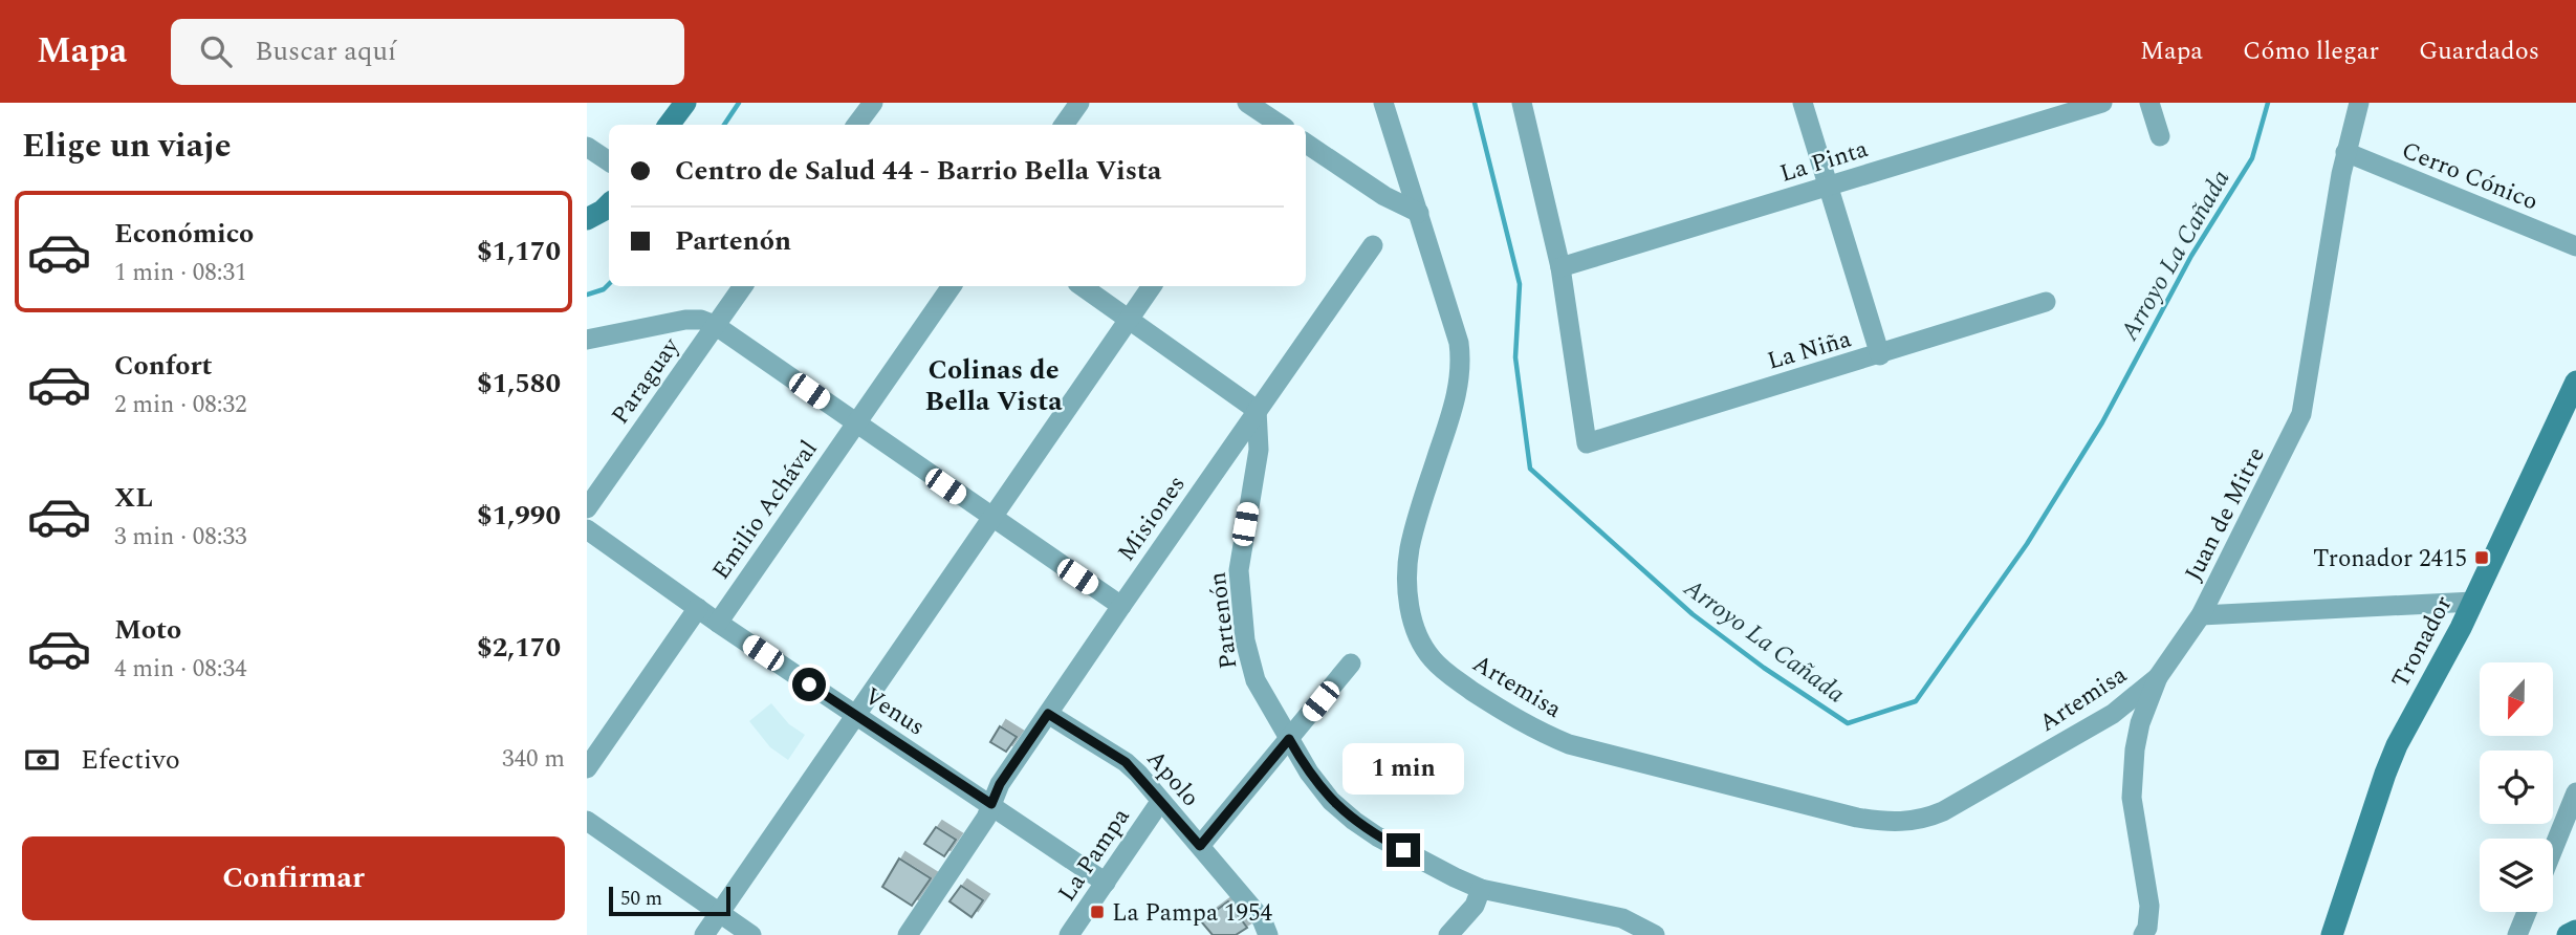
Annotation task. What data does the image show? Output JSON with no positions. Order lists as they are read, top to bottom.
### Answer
{
  "streets": {
    "main road": ["Tronador"],
    "street": [
      "La Pinta",
      "Cerro Cónico",
      "La Niña",
      "Paraguay",
      "Emilio Achával",
      "Juan de Mitre",
      "Misiones",
      "Partenón",
      "Artemisa",
      "Venus",
      "Apolo",
      "La Pampa"
    ]
  },
  "crossings": [
    ["La Pinta", "La Niña"],
    ["Cerro Cónico", "Juan de Mitre"],
    ["Emilio Achával", "Venus"],
    ["Juan de Mitre", "Artemisa"],
    ["Misiones", "Partenón"],
    ["Misiones", "Venus"],
    ["Misiones", "Apolo"],
    ["Venus", "La Pampa"],
    ["Apolo", "La Pampa"]
  ],
  "districts": ["Colinas de Bella Vista"],
  "water": ["Arroyo La Cañada"],
  "places": {
    "transit": ["Tronador 2415", "La Pampa 1954"]
  },
  "scale_bar": "50 m",
  "north": "bottom",
  "page": {
    "header": "Mapa",
    "search": "Buscar aquí",
    "nav": ["Mapa", "Cómo llegar", "Guardados"],
    "heading": "Elige un viaje",
    "banner": ["Centro de Salud 44 - Barrio Bella Vista", "Partenón"],
    "list": [
      {
        "name": "Económico",
        "note": "1 min · 08:31",
        "value": "$1,170"
      },
      {
        "name": "Confort",
        "note": "2 min · 08:32",
        "value": "$1,580"
      },
      {
        "name": "XL",
        "note": "3 min · 08:33",
        "value": "$1,990"
      },
      {
        "name": "Moto",
        "note": "4 min · 08:34",
        "value": "$2,170"
      }
    ],
    "pay": ["Efectivo", "340 m"],
    "bubble": "1 min",
    "buttons": "Confirmar",
    "scale": "50 m"
  }
}
